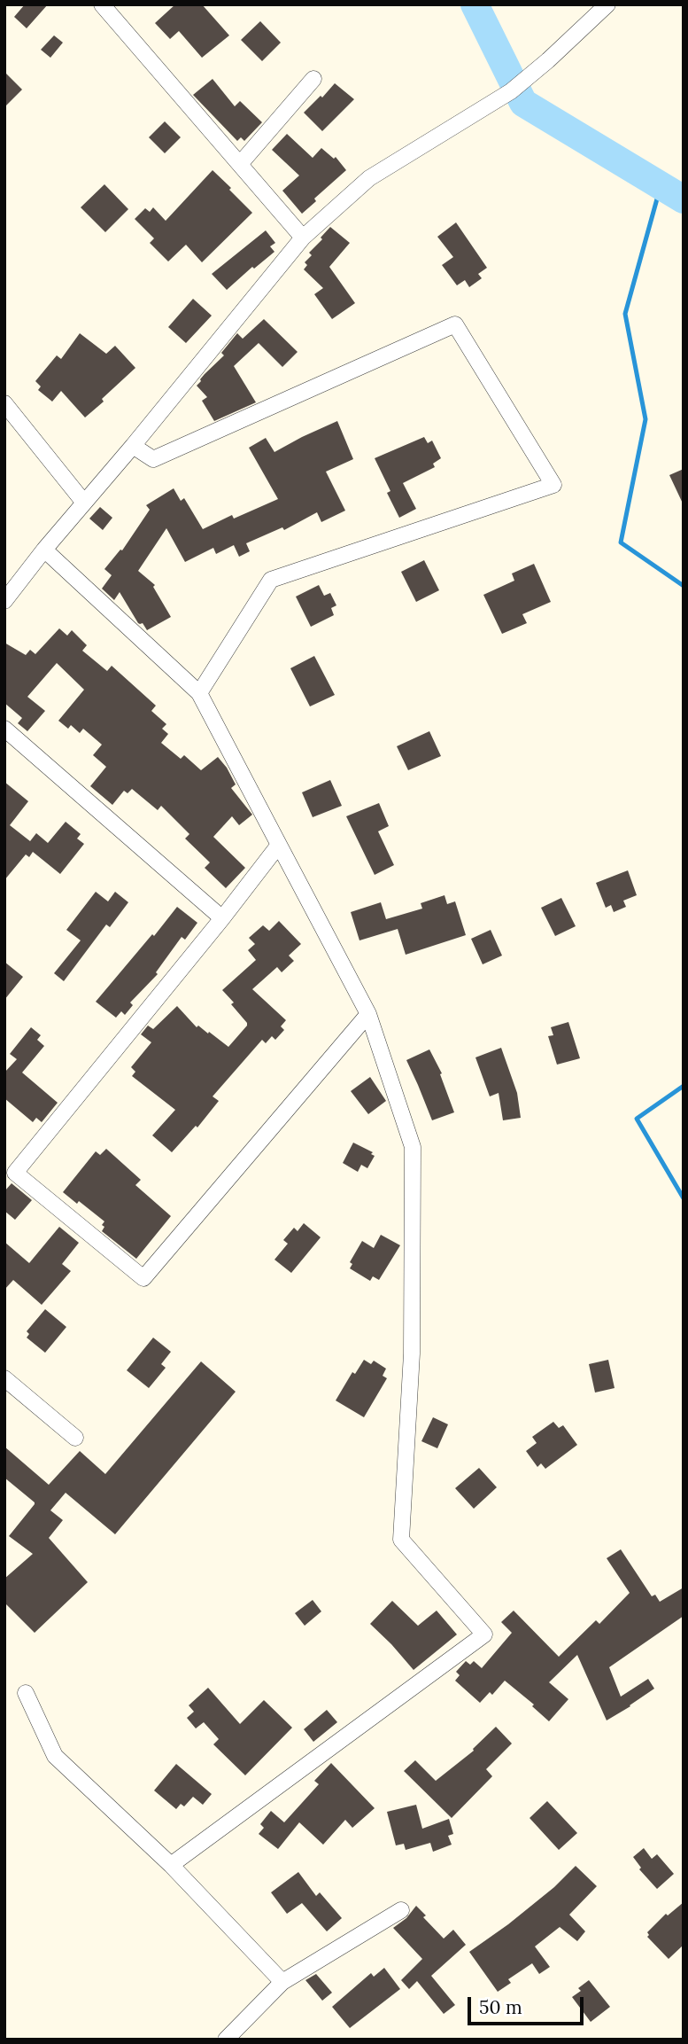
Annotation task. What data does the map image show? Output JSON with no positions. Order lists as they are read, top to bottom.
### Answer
{
  "scale_bar": "50 m"
}
